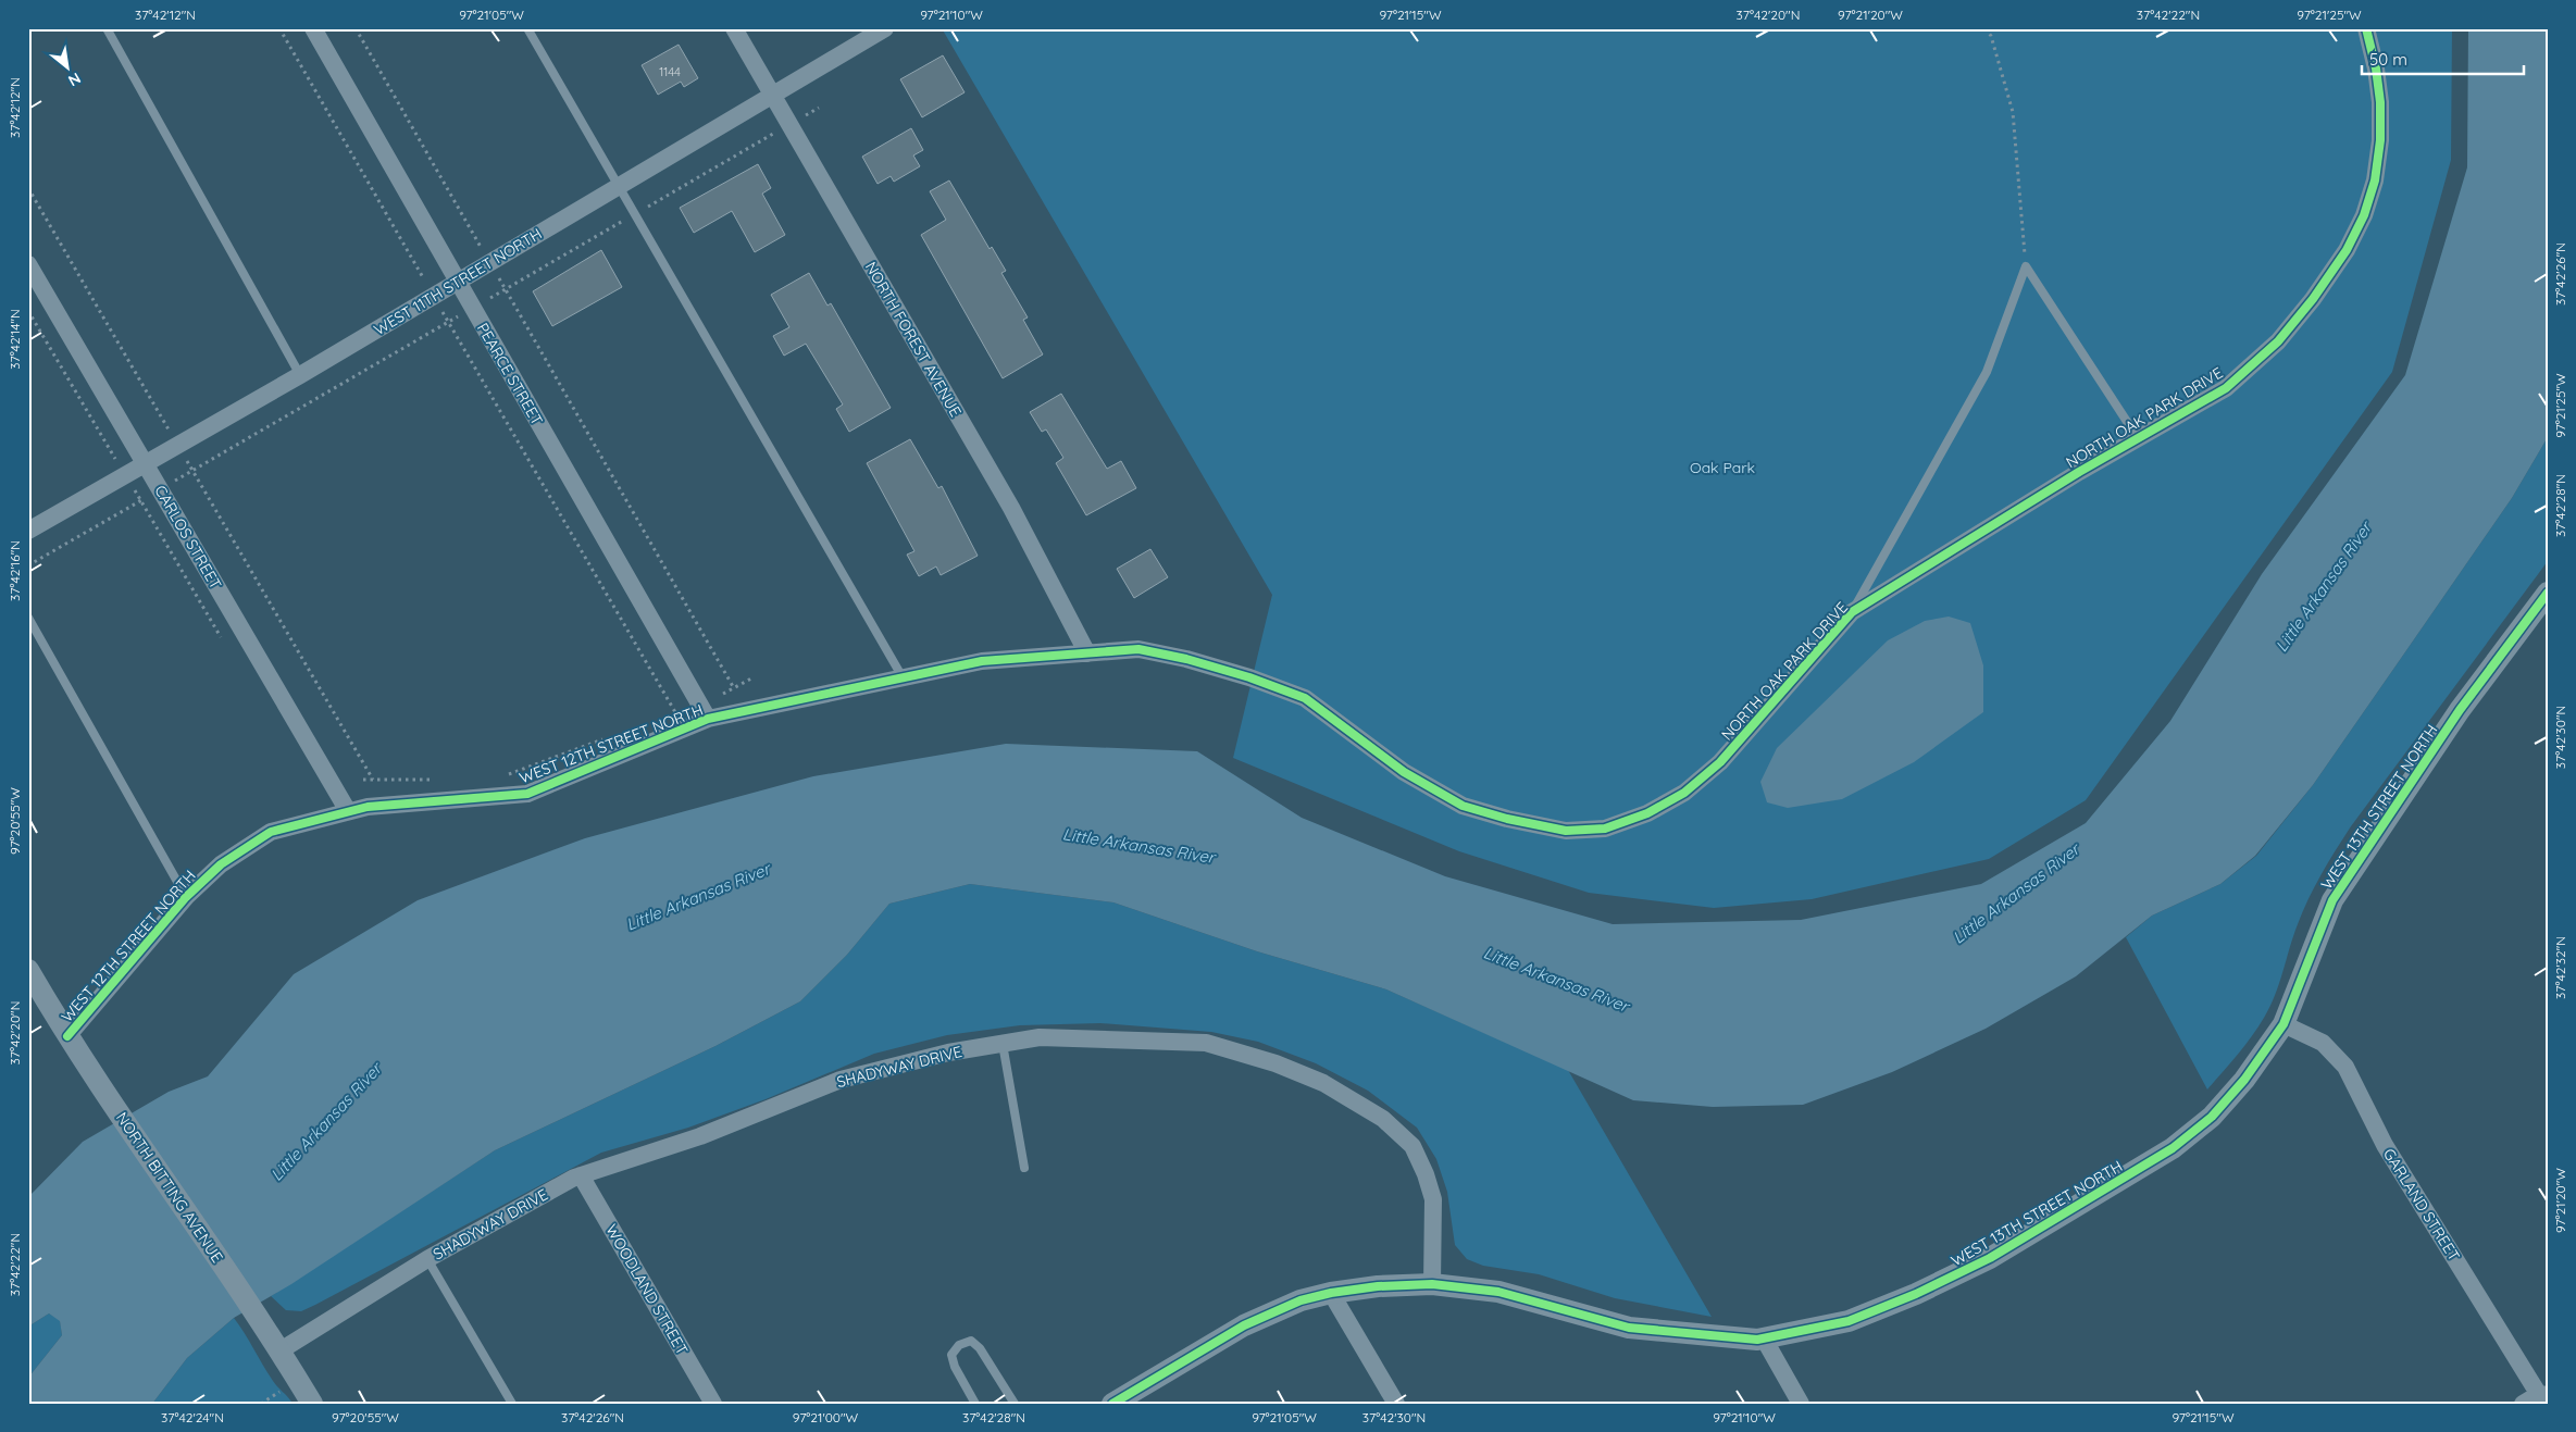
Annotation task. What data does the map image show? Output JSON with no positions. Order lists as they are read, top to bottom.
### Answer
{
  "streets": {
    "street": [
      "WEST 11TH STREET NORTH",
      "NORTH FOREST AVENUE",
      "PEARCE STREET",
      "NORTH OAK PARK DRIVE",
      "CARLOS STREET",
      "WEST 12TH STREET NORTH",
      "WEST 13TH STREET NORTH",
      "SHADYWAY DRIVE",
      "NORTH BITTING AVENUE",
      "GARLAND STREET",
      "WOODLAND STREET"
    ]
  },
  "crossings": [
    ["WEST 11TH STREET NORTH", "NORTH FOREST AVENUE"],
    ["WEST 11TH STREET NORTH", "PEARCE STREET"],
    ["WEST 11TH STREET NORTH", "CARLOS STREET"],
    ["NORTH FOREST AVENUE", "NORTH OAK PARK DRIVE"],
    ["NORTH FOREST AVENUE", "WEST 12TH STREET NORTH"],
    ["PEARCE STREET", "WEST 12TH STREET NORTH"],
    ["NORTH OAK PARK DRIVE", "WEST 12TH STREET NORTH"],
    ["CARLOS STREET", "WEST 12TH STREET NORTH"],
    ["WEST 12TH STREET NORTH", "NORTH BITTING AVENUE"],
    ["WEST 13TH STREET NORTH", "SHADYWAY DRIVE"],
    ["WEST 13TH STREET NORTH", "GARLAND STREET"],
    ["SHADYWAY DRIVE", "NORTH BITTING AVENUE"],
    ["SHADYWAY DRIVE", "WOODLAND STREET"]
  ],
  "water": ["Little Arkansas River"],
  "parks": ["Oak Park"],
  "house_numbers": ["1144"],
  "scale_bar": "50 m",
  "north": "bottom right",
  "coordinates": [
    "37°42'12\"N",
    "97°21'05\"W",
    "97°21'10\"W",
    "97°21'15\"W",
    "37°42'20\"N",
    "97°21'20\"W",
    "37°42'22\"N",
    "97°21'25\"W",
    "37°42'26\"N",
    "37°42'14\"N",
    "37°42'28\"N",
    "37°42'16\"N",
    "37°42'30\"N",
    "97°20'55\"W",
    "37°42'32\"N",
    "37°42'24\"N",
    "97°21'00\"W"
  ]
}
